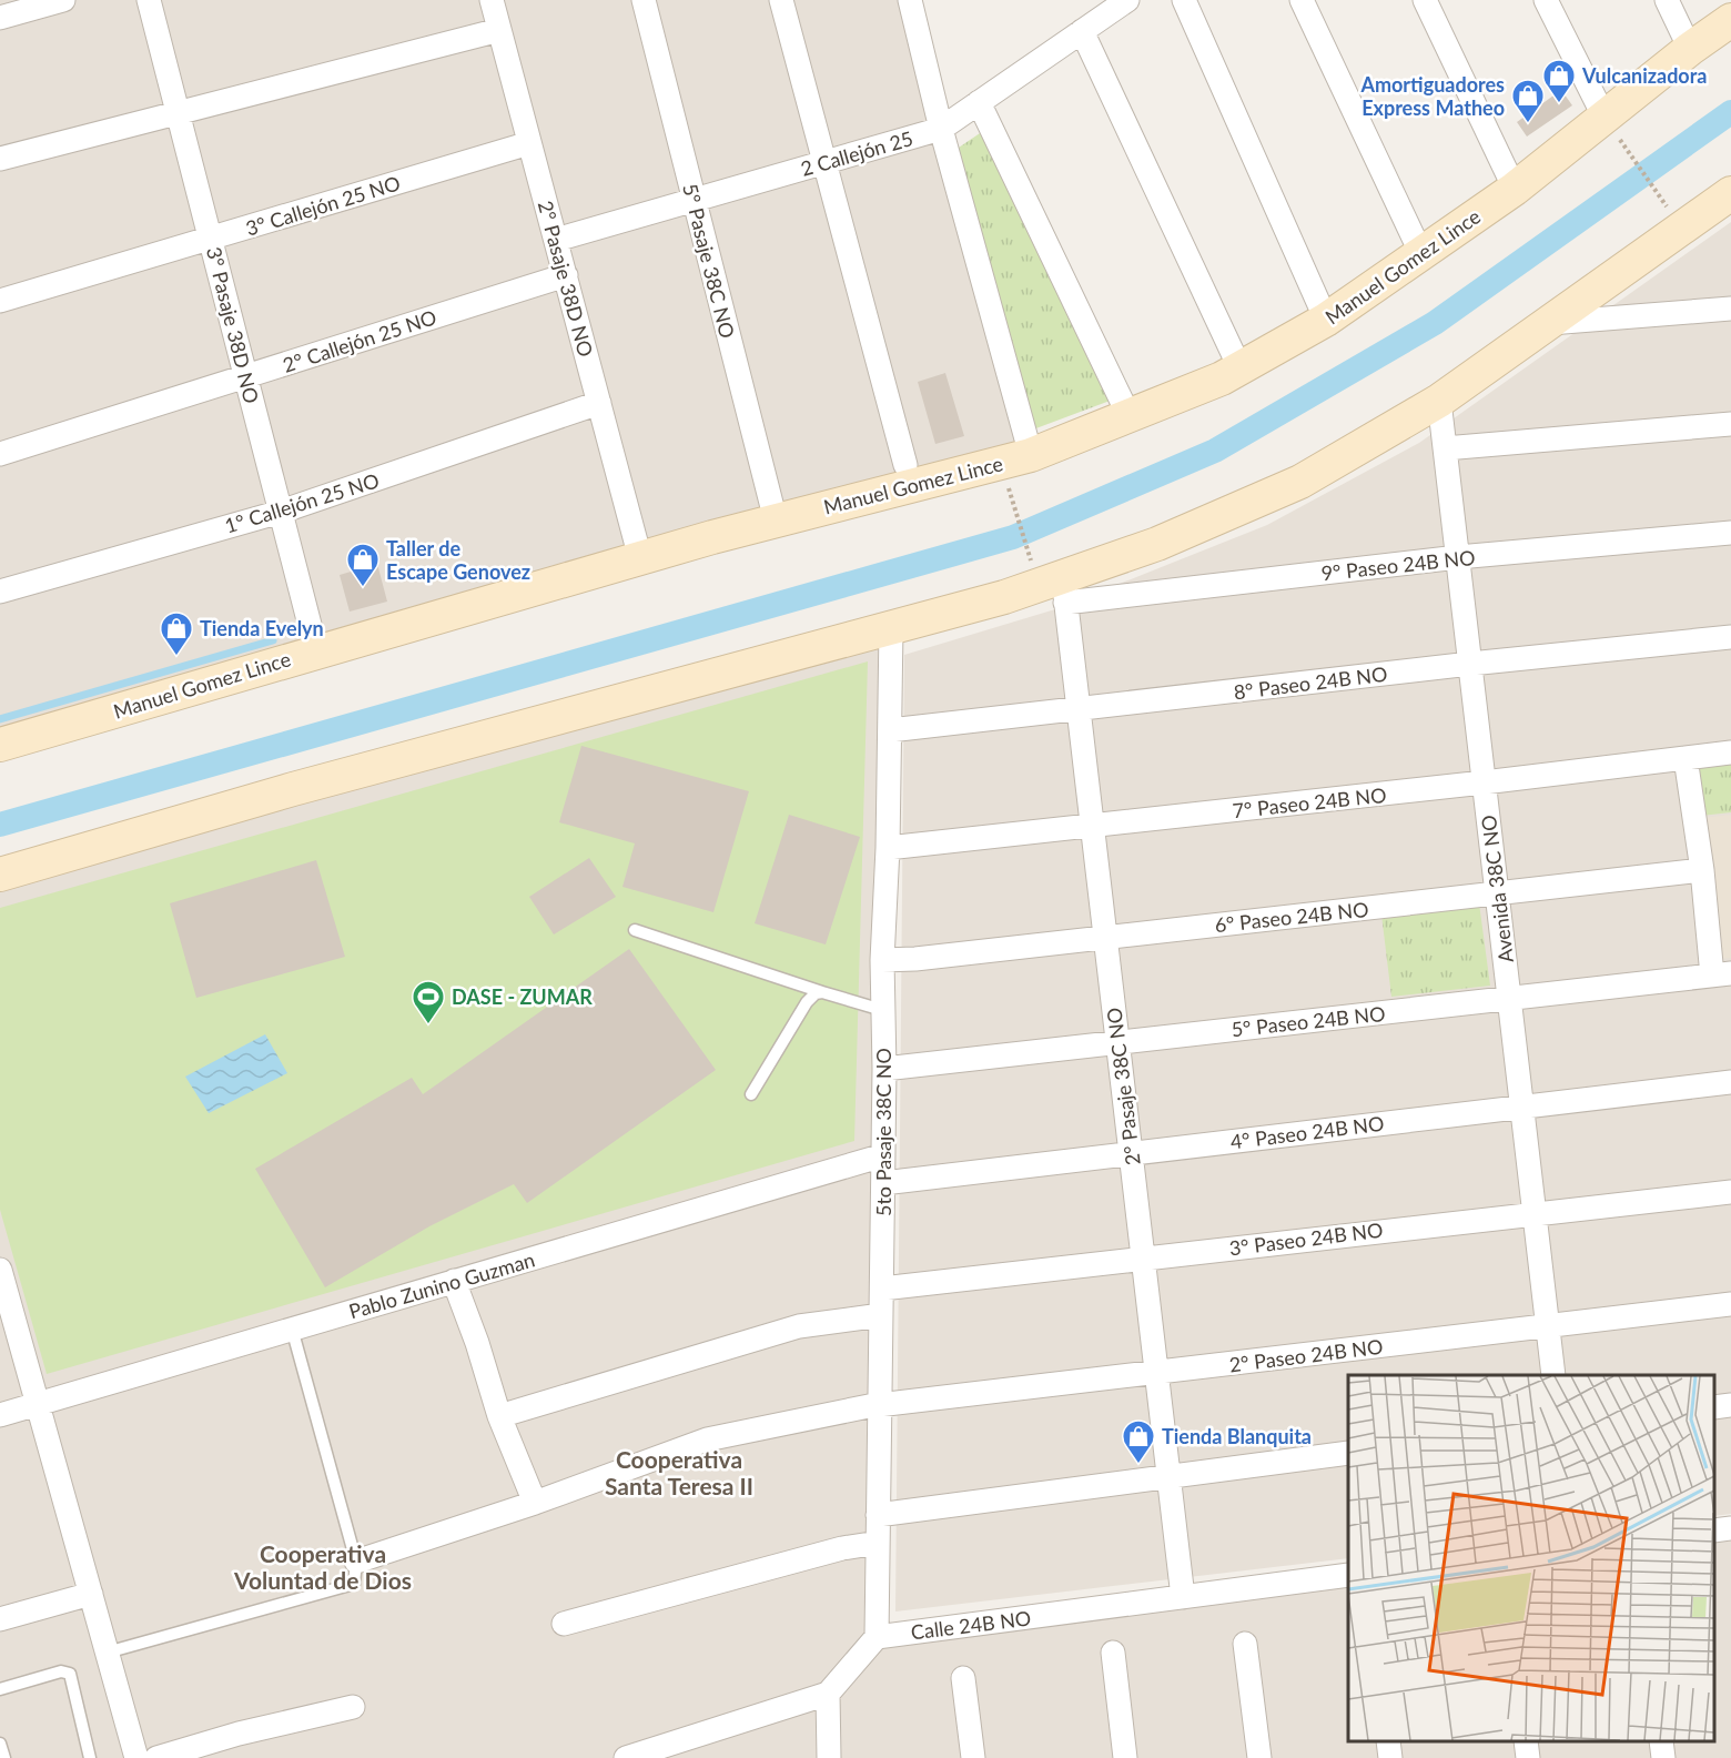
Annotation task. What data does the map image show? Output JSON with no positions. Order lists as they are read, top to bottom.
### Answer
{
  "streets": {
    "main road": ["Manuel Gomez Lince"],
    "street": [
      "2 Callejón 25",
      "3° Callejón 25 NO",
      "5° Pasaje 38C NO",
      "2° Pasaje 38D NO",
      "3° Pasaje 38D NO",
      "2° Callejón 25 NO",
      "1° Callejón 25 NO",
      "9° Paseo 24B NO",
      "8° Paseo 24B NO",
      "7° Paseo 24B NO",
      "Avenida 38C NO",
      "6° Paseo 24B NO",
      "5° Paseo 24B NO",
      "2° Pasaje 38C NO",
      "5to Pasaje 38C NO",
      "4° Paseo 24B NO",
      "3° Paseo 24B NO",
      "Pablo Zunino Guzman",
      "2° Paseo 24B NO",
      "Calle 24B NO"
    ]
  },
  "crossings": [
    ["2 Callejón 25", "5° Pasaje 38C NO"],
    ["2 Callejón 25", "2° Pasaje 38D NO"],
    ["3° Callejón 25 NO", "2° Pasaje 38D NO"],
    ["3° Callejón 25 NO", "3° Pasaje 38D NO"],
    ["5° Pasaje 38C NO", "Manuel Gomez Lince"],
    ["Manuel Gomez Lince", "2° Pasaje 38D NO"],
    ["Manuel Gomez Lince", "3° Pasaje 38D NO"],
    ["2° Pasaje 38D NO", "2° Callejón 25 NO"],
    ["2° Pasaje 38D NO", "1° Callejón 25 NO"],
    ["3° Pasaje 38D NO", "2° Callejón 25 NO"],
    ["3° Pasaje 38D NO", "1° Callejón 25 NO"],
    ["9° Paseo 24B NO", "Avenida 38C NO"],
    ["9° Paseo 24B NO", "2° Pasaje 38C NO"],
    ["8° Paseo 24B NO", "Avenida 38C NO"],
    ["8° Paseo 24B NO", "2° Pasaje 38C NO"],
    ["8° Paseo 24B NO", "5to Pasaje 38C NO"],
    ["7° Paseo 24B NO", "Avenida 38C NO"],
    ["7° Paseo 24B NO", "2° Pasaje 38C NO"],
    ["7° Paseo 24B NO", "5to Pasaje 38C NO"],
    ["Avenida 38C NO", "6° Paseo 24B NO"],
    ["Avenida 38C NO", "5° Paseo 24B NO"],
    ["Avenida 38C NO", "4° Paseo 24B NO"],
    ["Avenida 38C NO", "3° Paseo 24B NO"],
    ["Avenida 38C NO", "2° Paseo 24B NO"],
    ["6° Paseo 24B NO", "2° Pasaje 38C NO"],
    ["6° Paseo 24B NO", "5to Pasaje 38C NO"],
    ["5° Paseo 24B NO", "2° Pasaje 38C NO"],
    ["5° Paseo 24B NO", "5to Pasaje 38C NO"],
    ["2° Pasaje 38C NO", "4° Paseo 24B NO"],
    ["2° Pasaje 38C NO", "3° Paseo 24B NO"],
    ["2° Pasaje 38C NO", "2° Paseo 24B NO"],
    ["2° Pasaje 38C NO", "Calle 24B NO"],
    ["5to Pasaje 38C NO", "4° Paseo 24B NO"],
    ["5to Pasaje 38C NO", "3° Paseo 24B NO"],
    ["5to Pasaje 38C NO", "Pablo Zunino Guzman"],
    ["5to Pasaje 38C NO", "2° Paseo 24B NO"],
    ["5to Pasaje 38C NO", "Calle 24B NO"]
  ],
  "districts": ["Cooperativa Santa Teresa II", "Cooperativa Voluntad de Dios"],
  "places": {
    "shop": [
      "Vulcanizadora",
      "Amortiguadores Express Matheo",
      "Taller de Escape Genovez",
      "Tienda Evelyn",
      "Tienda Blanquita"
    ],
    "sports": ["DASE - ZUMAR"]
  }
}
